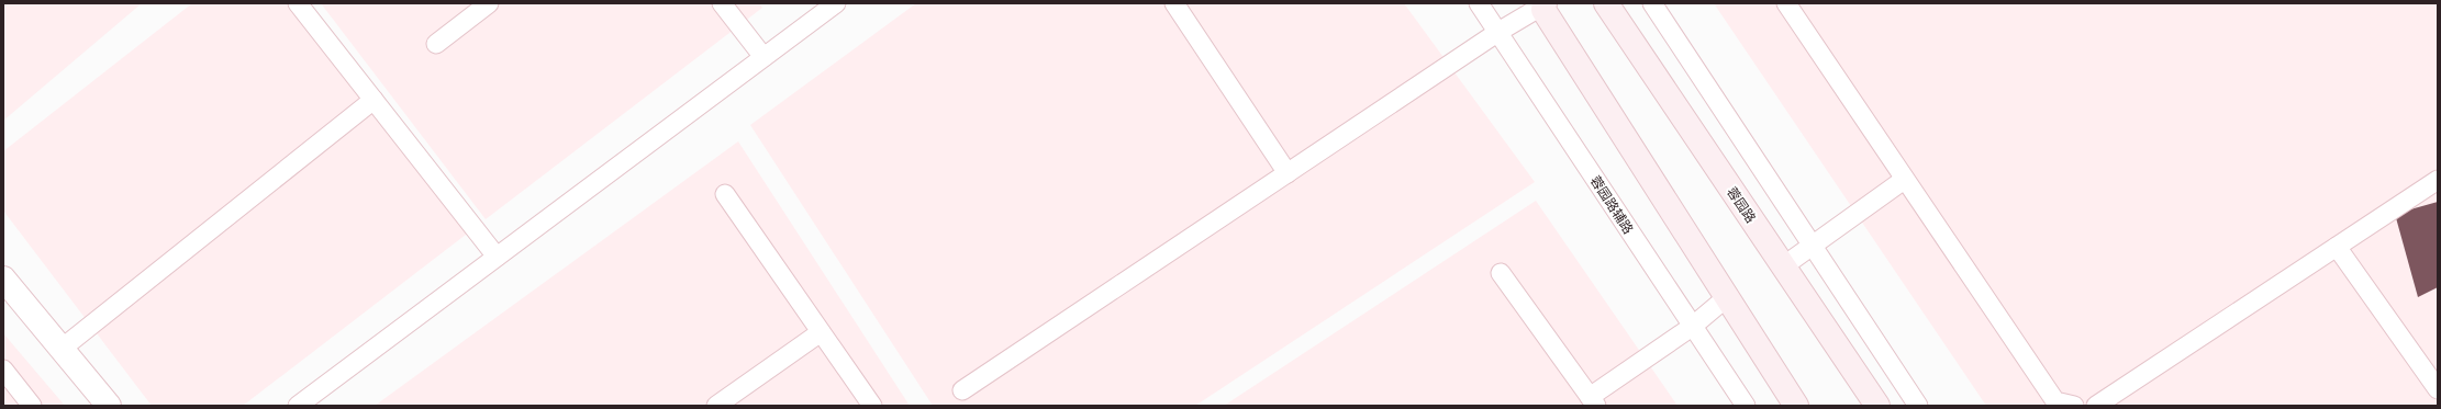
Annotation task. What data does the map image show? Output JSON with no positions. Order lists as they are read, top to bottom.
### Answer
{
  "streets": {
    "street": ["蓉园路"],
    "lane": ["蓉园路辅路"]
  }
}
